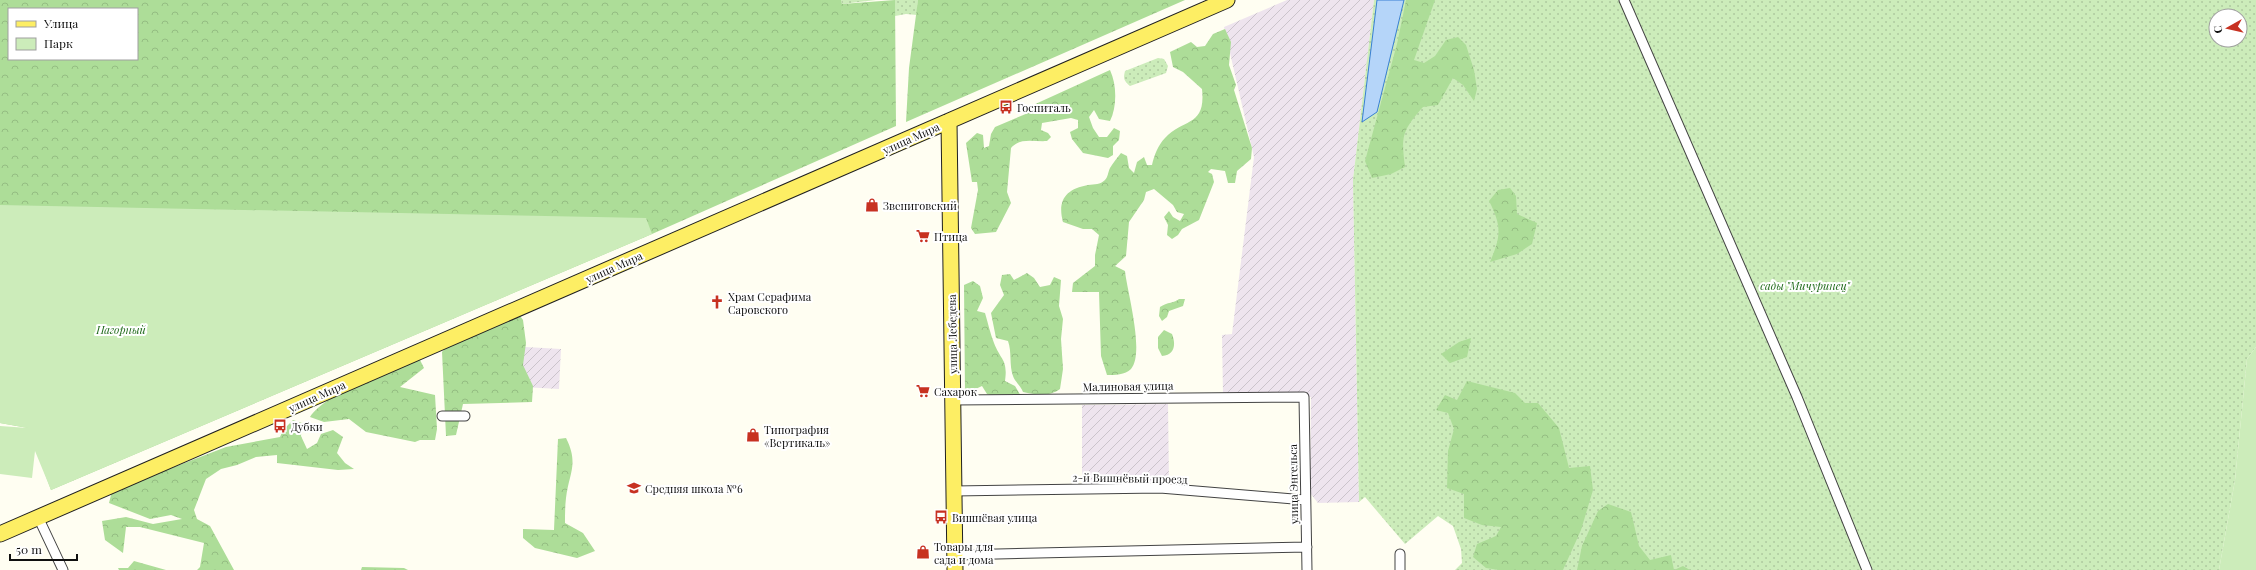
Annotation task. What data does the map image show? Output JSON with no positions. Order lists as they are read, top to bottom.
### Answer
{
  "streets": {
    "main road": ["улица Мира", "улица Лебедева"],
    "street": ["Малиновая улица", "2-й Вишнёвый проезд", "улица Энгельса"]
  },
  "crossings": [
    ["улица Мира", "улица Лебедева"],
    ["улица Лебедева", "Малиновая улица"],
    ["улица Лебедева", "2-й Вишнёвый проезд"],
    ["Малиновая улица", "улица Энгельса"],
    ["2-й Вишнёвый проезд", "улица Энгельса"]
  ],
  "parks": ["сады \"Мичуринец\"", "Нагорный"],
  "places": {
    "bus stop": ["Госпиталь", "Дубки", "Вишнёвая улица"],
    "shop": ["Звениговский", "Типография «Вертикаль»", "Товары для сада и дома"],
    "supermarket": ["Птица", "Сахарок"],
    "church": ["Храм Серафима Саровского"],
    "school or university": ["Средняя школа №6"]
  },
  "legend": ["Улица", "Парк"],
  "scale_bar": "50 m",
  "north": "left"
}
